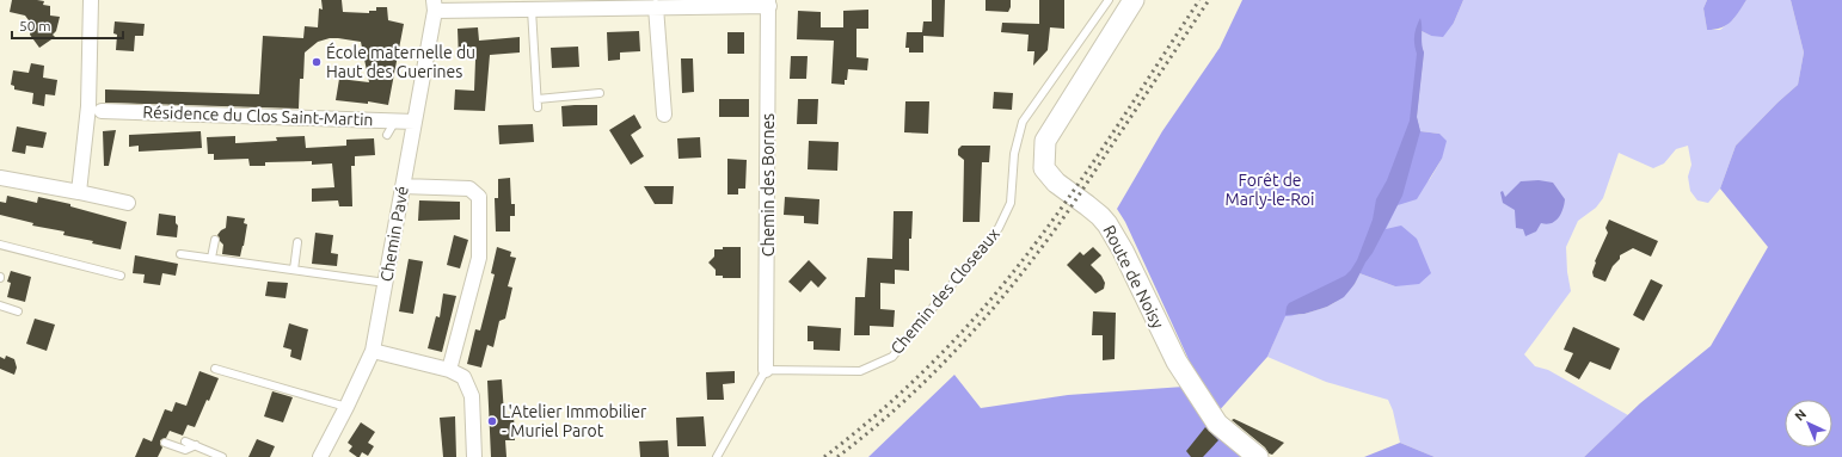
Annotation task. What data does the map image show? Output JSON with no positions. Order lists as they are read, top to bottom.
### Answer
{
  "streets": {
    "street": [
      "Résidence du Clos Saint-Martin",
      "Chemin des Bornes",
      "Chemin Pavé",
      "Route de Noisy"
    ],
    "lane": ["Chemin des Closeaux"]
  },
  "crossings": [
    ["Résidence du Clos Saint-Martin", "Chemin Pavé"],
    ["Chemin des Bornes", "Chemin des Closeaux"]
  ],
  "parks": ["Forêt de Marly-le-Roi"],
  "places": ["École maternelle du Haut des Guerines", "L'Atelier Immobilier - Muriel Parot"],
  "scale_bar": "50 m",
  "north": "top left"
}
